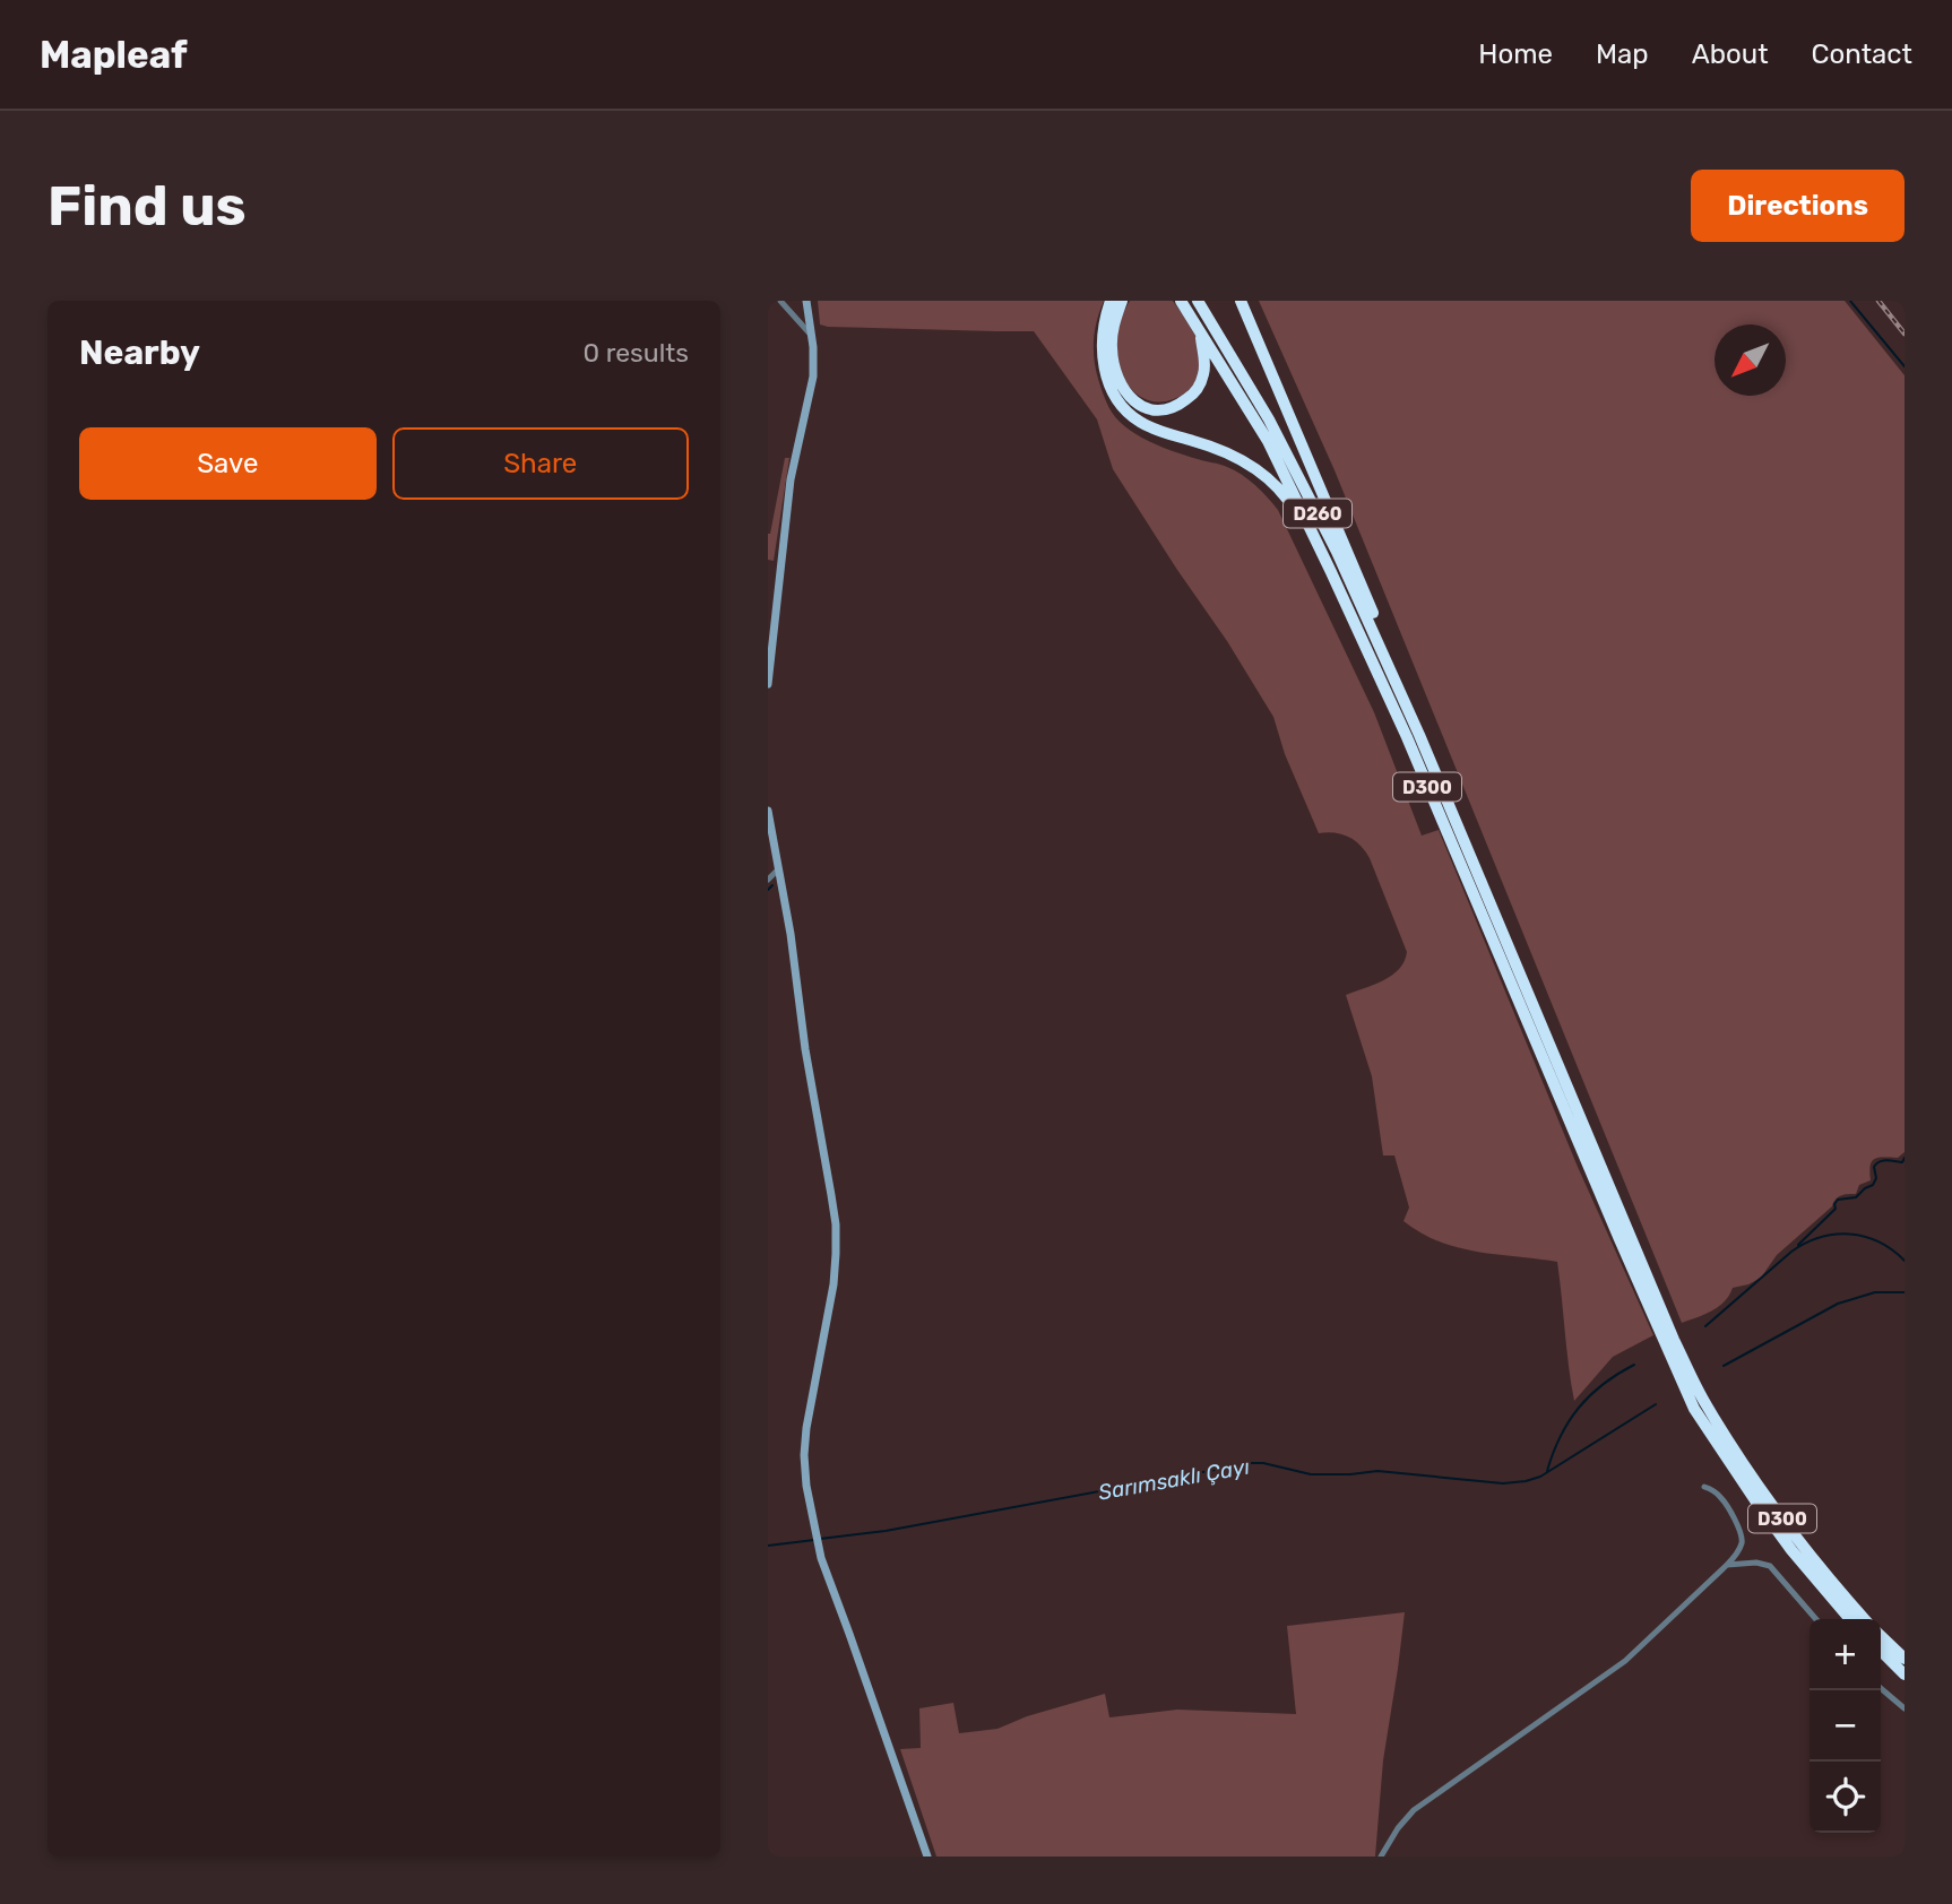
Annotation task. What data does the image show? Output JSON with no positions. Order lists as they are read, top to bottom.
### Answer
{
  "streets": {
    "highway": ["D260", "D300"]
  },
  "crossings": [
    ["D260", "D300"]
  ],
  "water": ["Sarımsaklı Çayı"],
  "north": "bottom left",
  "page": {
    "header": "Mapleaf",
    "nav": [
      "Home",
      "Map",
      "About",
      "Contact"
    ],
    "buttons": [
      "Directions",
      ["Save", "Share"]
    ],
    "title": "Find us",
    "heading": ["Nearby", "0 results"],
    "map_buttons": ["+", "−"]
  }
}
